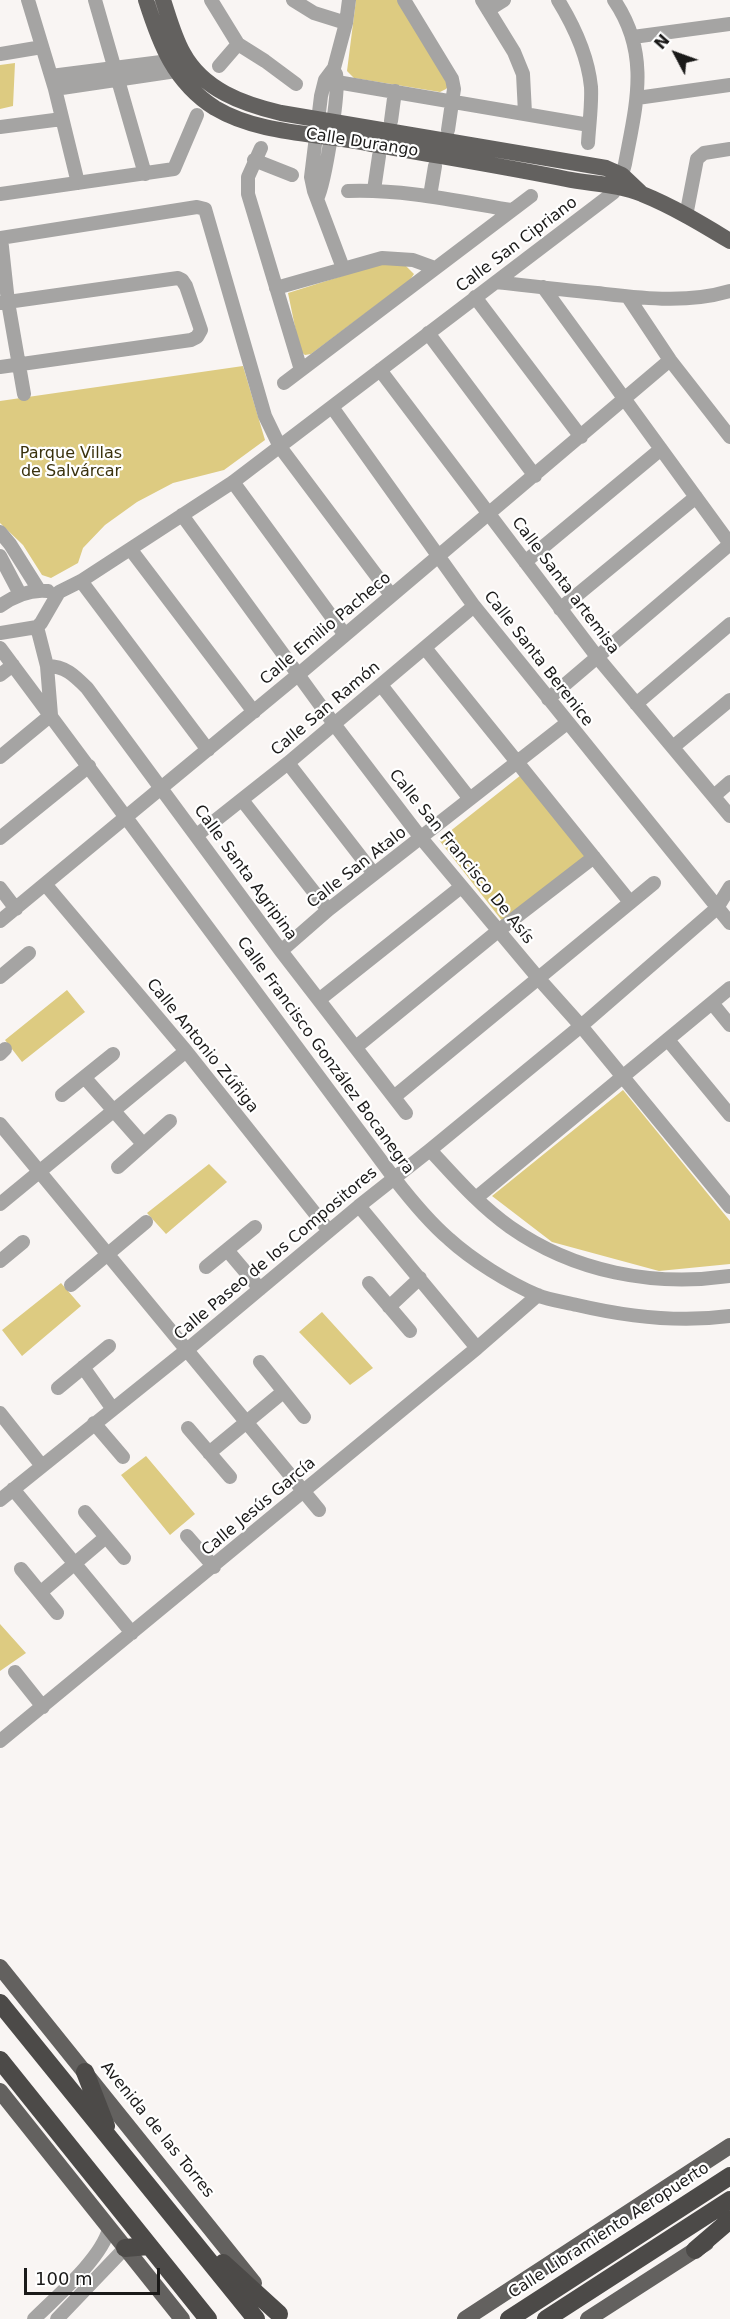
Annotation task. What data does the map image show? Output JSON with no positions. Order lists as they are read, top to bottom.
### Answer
{
  "streets": {
    "highway": ["Calle Libramiento Aeropuerto"],
    "main road": ["Calle Durango", "Avenida de las Torres"],
    "street": [
      "Calle San Cipriano",
      "Calle Santa artemisa",
      "Calle Emilio Pacheco",
      "Calle Santa Berenice",
      "Calle San Ramón",
      "Calle San Francisco De Asís",
      "Calle San Atalo",
      "Calle Santa Agripina",
      "Calle Antonio Zúñiga",
      "Calle Francisco González Bocanegra",
      "Calle Paseo de los Compositores",
      "Calle Jesús García"
    ]
  },
  "crossings": [
    ["Calle Durango", "Calle San Cipriano"],
    ["Calle San Cipriano", "Calle Santa artemisa"],
    ["Calle San Cipriano", "Calle Santa Berenice"],
    ["Calle San Cipriano", "Calle San Francisco De Asís"],
    ["Calle Santa artemisa", "Calle Emilio Pacheco"],
    ["Calle Emilio Pacheco", "Calle Santa Berenice"],
    ["Calle Emilio Pacheco", "Calle San Francisco De Asís"],
    ["Calle Emilio Pacheco", "Calle Santa Agripina"],
    ["Calle Emilio Pacheco", "Calle Antonio Zúñiga"],
    ["Calle Emilio Pacheco", "Calle Francisco González Bocanegra"],
    ["Calle Santa Berenice", "Calle San Ramón"],
    ["Calle Santa Berenice", "Calle San Atalo"],
    ["Calle Santa Berenice", "Calle Paseo de los Compositores"],
    ["Calle San Ramón", "Calle San Francisco De Asís"],
    ["Calle San Ramón", "Calle Santa Agripina"],
    ["Calle San Francisco De Asís", "Calle San Atalo"],
    ["Calle San Francisco De Asís", "Calle Paseo de los Compositores"],
    ["Calle San Atalo", "Calle Santa Agripina"],
    ["Calle Antonio Zúñiga", "Calle Paseo de los Compositores"],
    ["Calle Francisco González Bocanegra", "Calle Paseo de los Compositores"],
    ["Calle Francisco González Bocanegra", "Calle Jesús García"]
  ],
  "parks": ["Parque Villas de Salvárcar"],
  "scale_bar": "100 m",
  "north": "top left"
}
